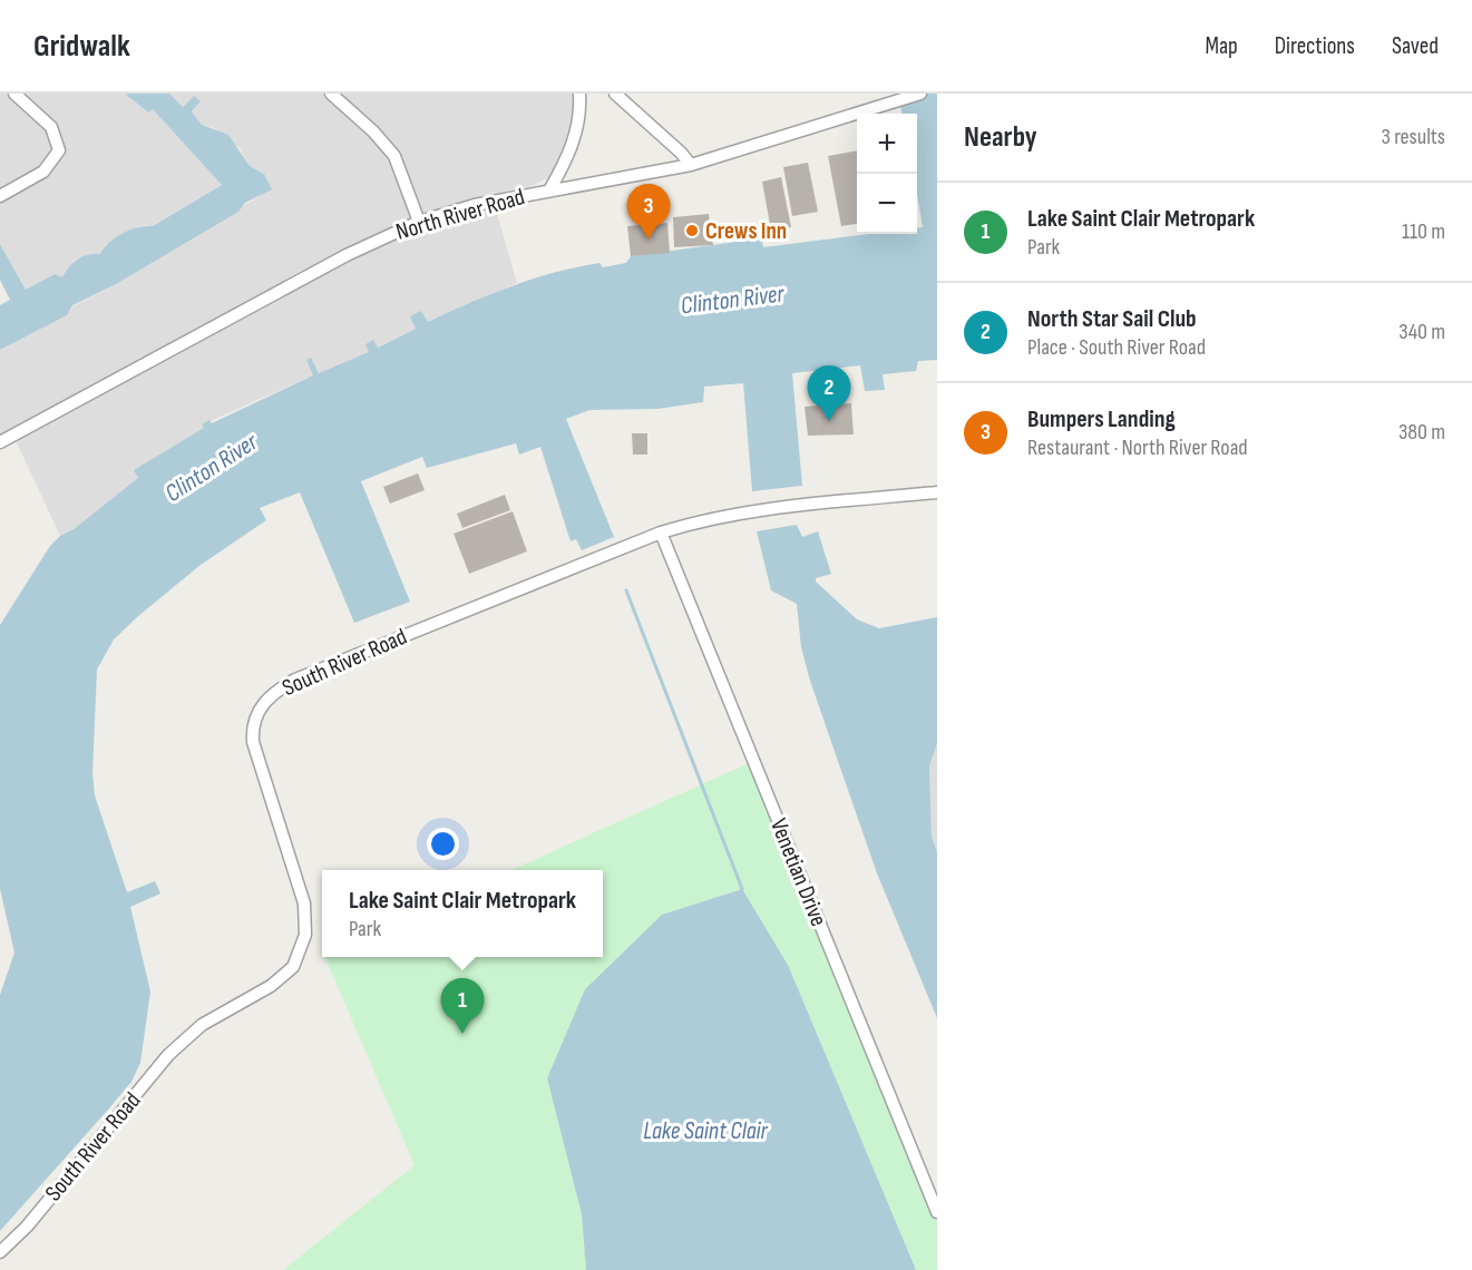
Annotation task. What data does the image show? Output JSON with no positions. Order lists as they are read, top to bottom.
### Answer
{
  "streets": {
    "street": ["North River Road", "South River Road", "Venetian Drive"]
  },
  "crossings": [
    ["South River Road", "Venetian Drive"]
  ],
  "water": ["Clinton River", "Lake Saint Clair"],
  "places": ["Crews Inn"],
  "page": {
    "header": "Gridwalk",
    "nav": ["Map", "Directions", "Saved"],
    "heading": ["Nearby", "3 results"],
    "map_buttons": ["+", "−"],
    "list": [
      {
        "mark": "1",
        "name": "Lake Saint Clair Metropark",
        "note": "Park",
        "value": "110 m"
      },
      {
        "mark": "2",
        "name": "North Star Sail Club",
        "note": "Place · South River Road",
        "value": "340 m"
      },
      {
        "mark": "3",
        "name": "Bumpers Landing",
        "note": "Restaurant · North River Road",
        "value": "380 m"
      }
    ],
    "pins": ["3", "2", "1"],
    "popup": ["Lake Saint Clair Metropark", "Park"]
  }
}
